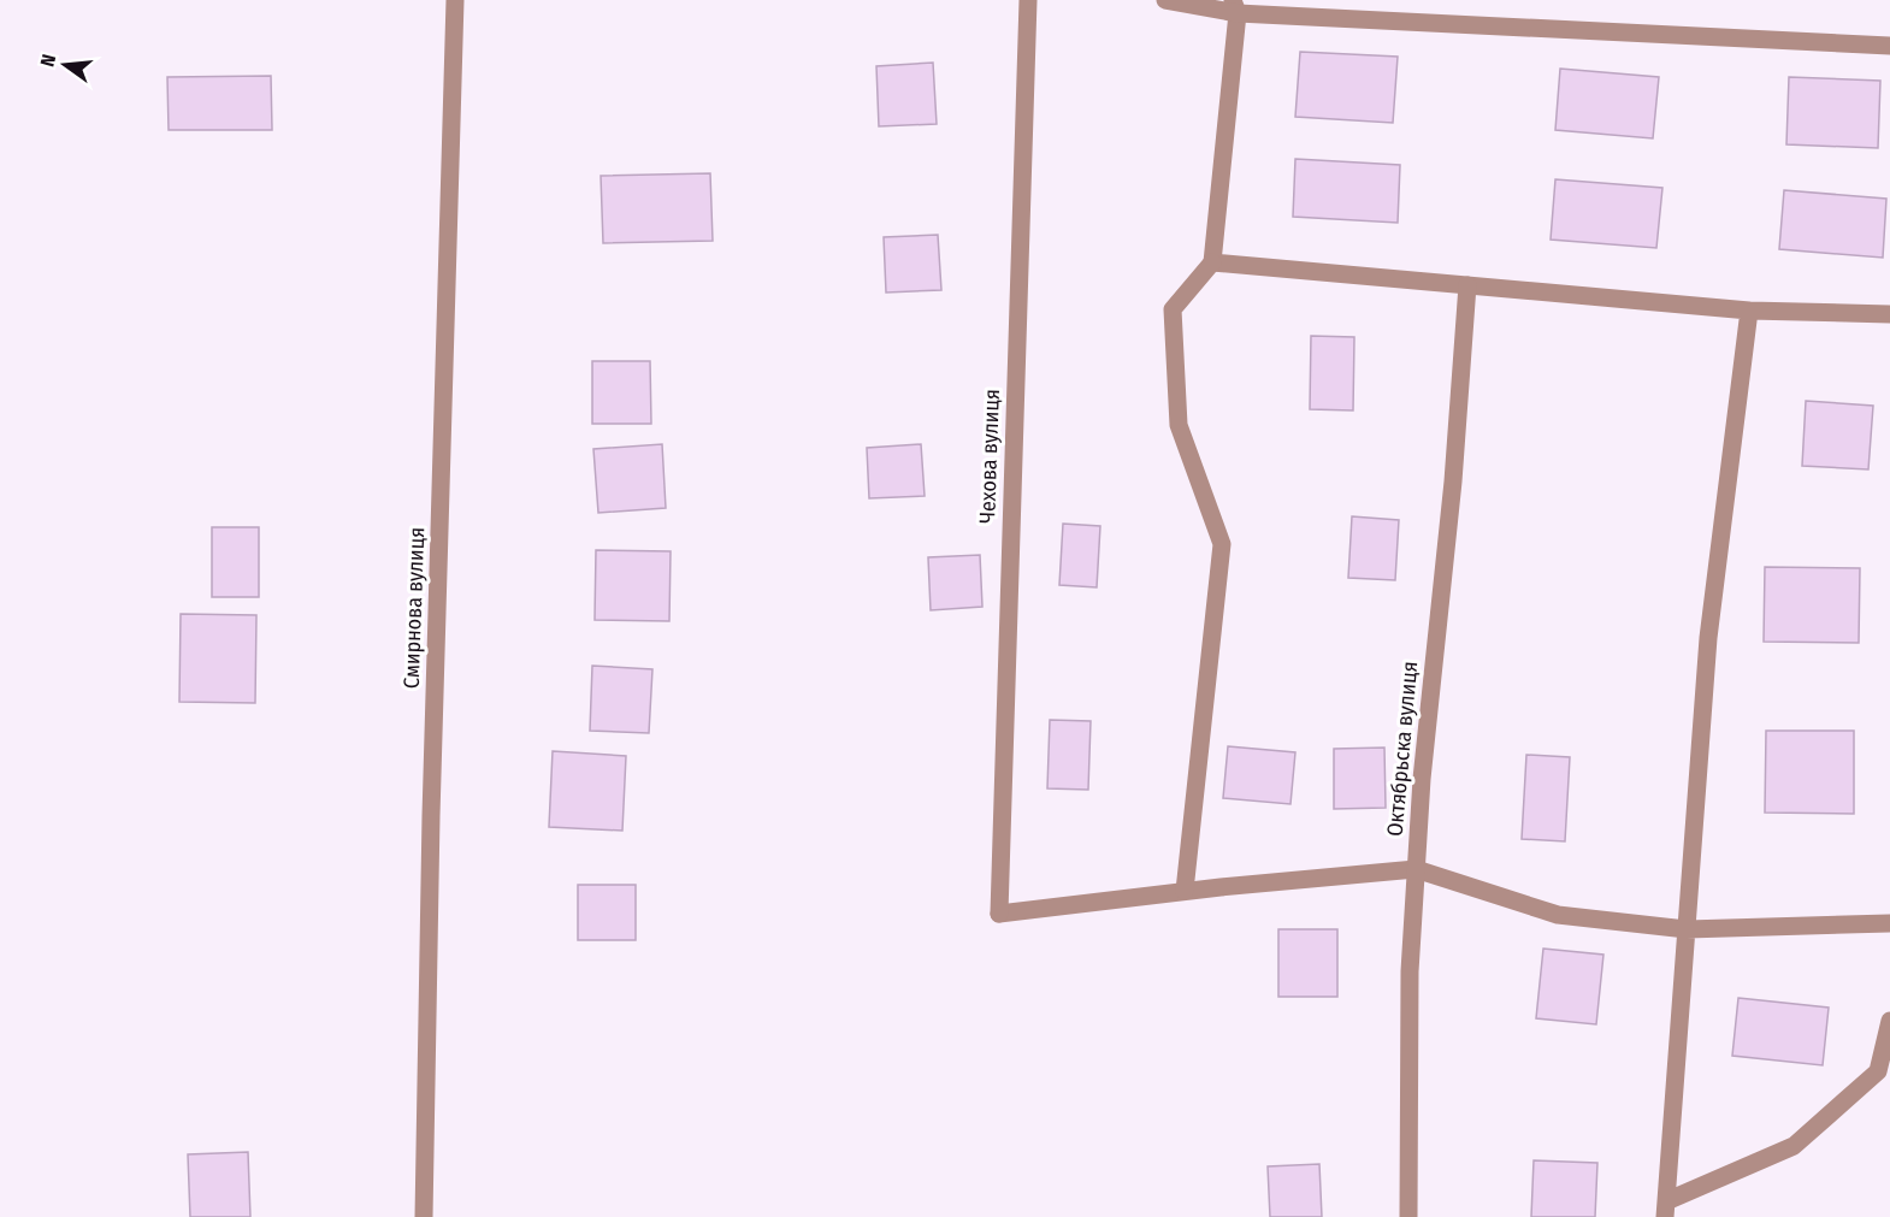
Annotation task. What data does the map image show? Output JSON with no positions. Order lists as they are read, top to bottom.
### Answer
{
  "streets": {
    "street": ["Чехова вулиця", "Смирнова вулиця", "Октябрьска вулиця"]
  },
  "north": "left"
}
